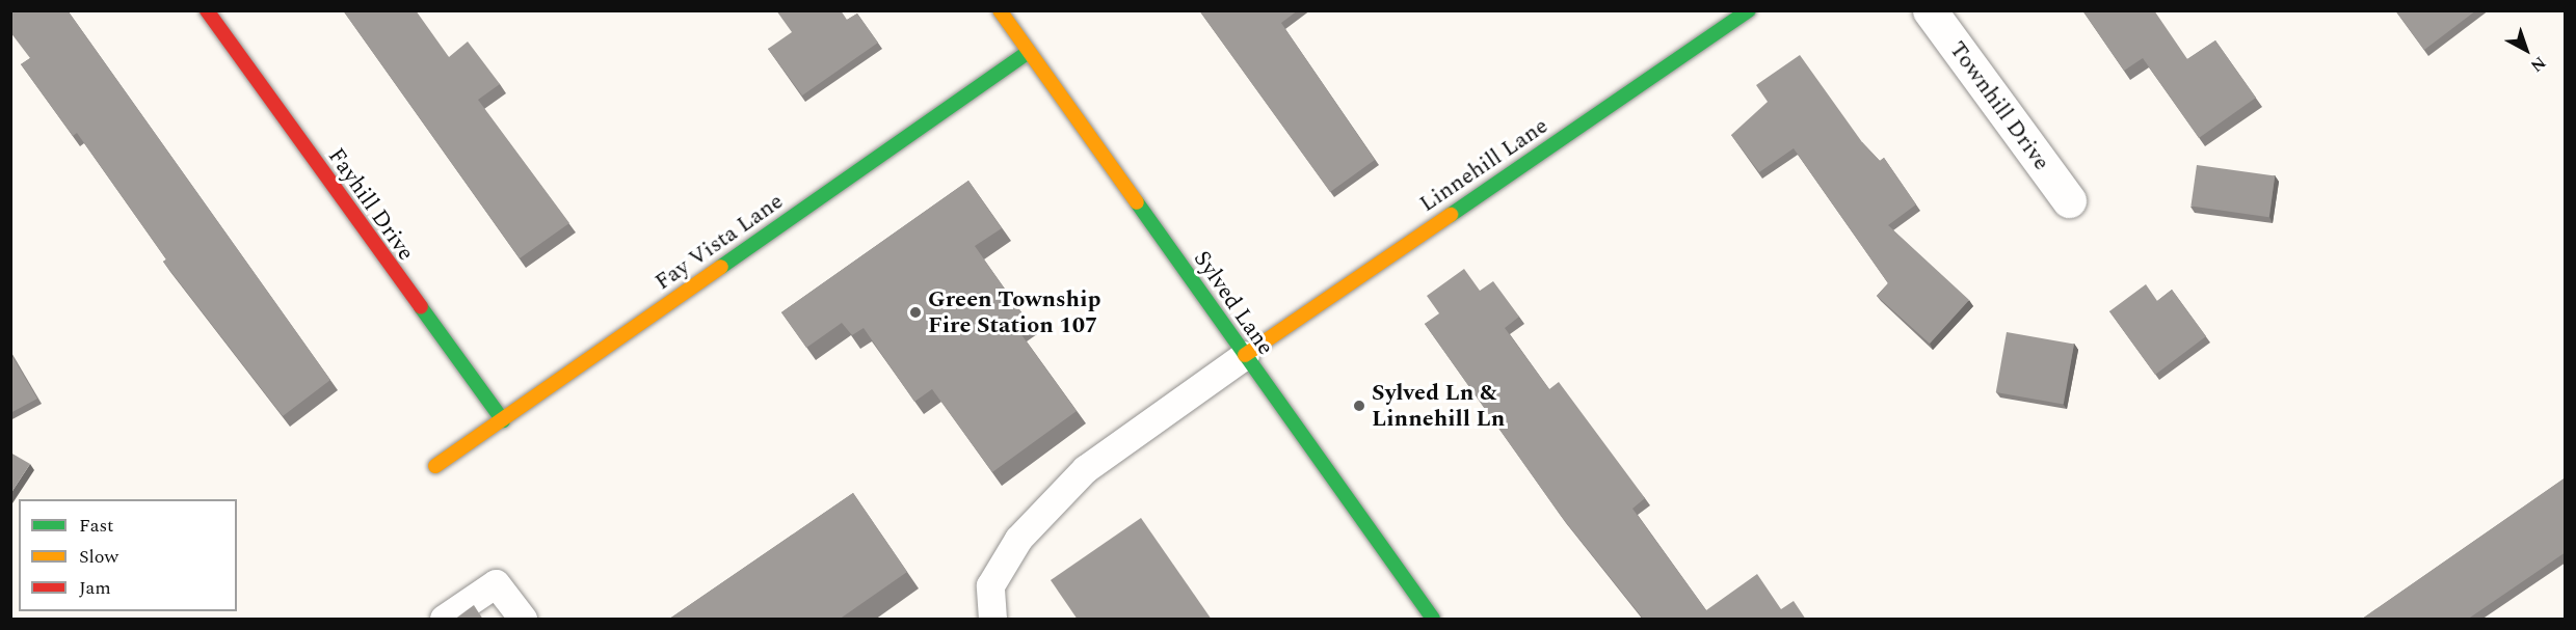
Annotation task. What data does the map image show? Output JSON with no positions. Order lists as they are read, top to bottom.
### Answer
{
  "streets": {
    "street": [
      "Townhill Drive",
      "Linnehill Lane",
      "Fayhill Drive",
      "Fay Vista Lane",
      "Sylved Lane"
    ]
  },
  "crossings": [
    ["Linnehill Lane", "Sylved Lane"],
    ["Fayhill Drive", "Fay Vista Lane"],
    ["Fay Vista Lane", "Sylved Lane"]
  ],
  "places": ["Green Township Fire Station 107", "Sylved Ln & Linnehill Ln"],
  "legend": ["Fast", "Slow", "Jam"],
  "north": "bottom right"
}
